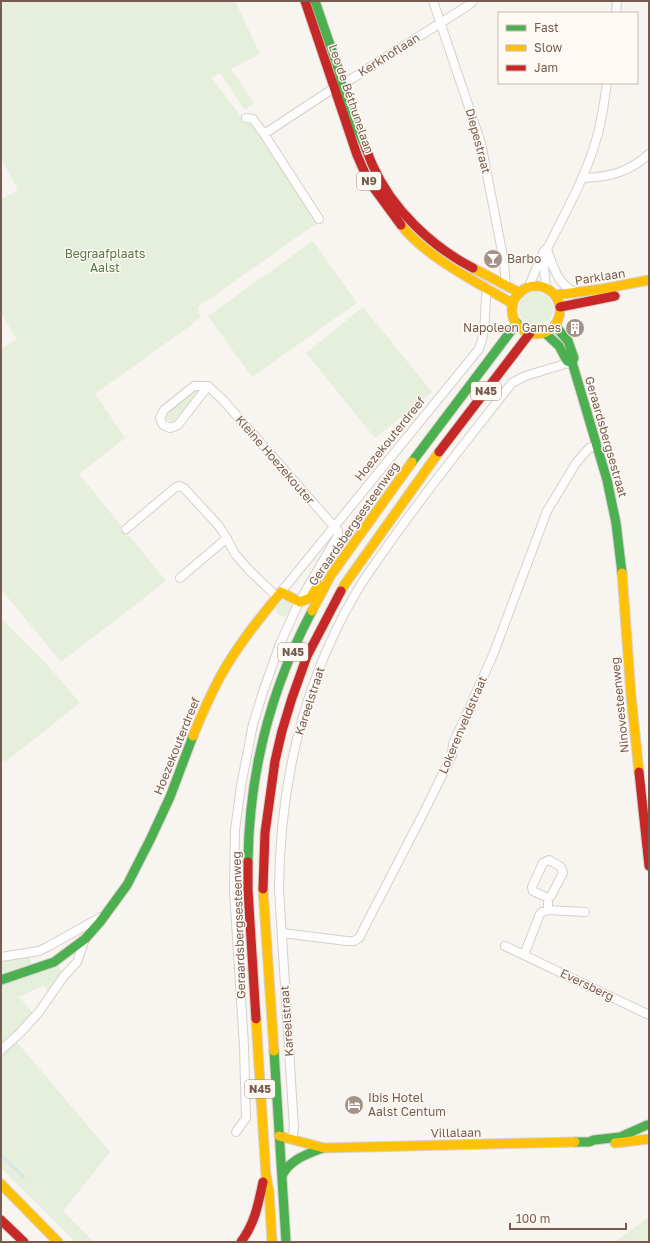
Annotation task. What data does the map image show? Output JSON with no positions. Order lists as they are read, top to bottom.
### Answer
{
  "streets": {
    "main road": [
      "Leo de Béthunelaan",
      "N9",
      "Parklaan",
      "N45",
      "Geraardsbergsestraat",
      "Hoezekouterdreef",
      "Geraardsbergsesteenweg",
      "Ninovesteenweg",
      "Villalaan"
    ],
    "street": [
      "Kerkhoflaan",
      "Diepestraat",
      "Kleine Hoezekouter",
      "Kareelstraat",
      "Lokerenveldstraat",
      "Eversberg"
    ]
  },
  "crossings": [
    ["Kerkhoflaan", "Leo de Béthunelaan"],
    ["Kerkhoflaan", "Diepestraat"],
    ["Leo de Béthunelaan", "Diepestraat"],
    ["Leo de Béthunelaan", "Parklaan"],
    ["Leo de Béthunelaan", "N45"],
    ["Leo de Béthunelaan", "Geraardsbergsestraat"],
    ["Leo de Béthunelaan", "Hoezekouterdreef"],
    ["Leo de Béthunelaan", "Geraardsbergsesteenweg"],
    ["Parklaan", "N45"],
    ["Parklaan", "Geraardsbergsestraat"],
    ["Parklaan", "Geraardsbergsesteenweg"],
    ["N45", "Geraardsbergsestraat"],
    ["N45", "Geraardsbergsesteenweg"],
    ["N45", "Villalaan"],
    ["Geraardsbergsestraat", "Geraardsbergsesteenweg"],
    ["Geraardsbergsestraat", "Kareelstraat"],
    ["Geraardsbergsestraat", "Ninovesteenweg"],
    ["Geraardsbergsestraat", "Lokerenveldstraat"],
    ["Hoezekouterdreef", "Kleine Hoezekouter"],
    ["Kareelstraat", "Lokerenveldstraat"],
    ["Kareelstraat", "Villalaan"]
  ],
  "parks": ["Begraafplaats Aalst"],
  "places": {
    "bar": ["Barbo"],
    "building": ["Napoleon Games"],
    "hotel": ["Ibis Hotel Aalst Centum"]
  },
  "legend": ["Fast", "Slow", "Jam"],
  "scale_bar": "100 m"
}
